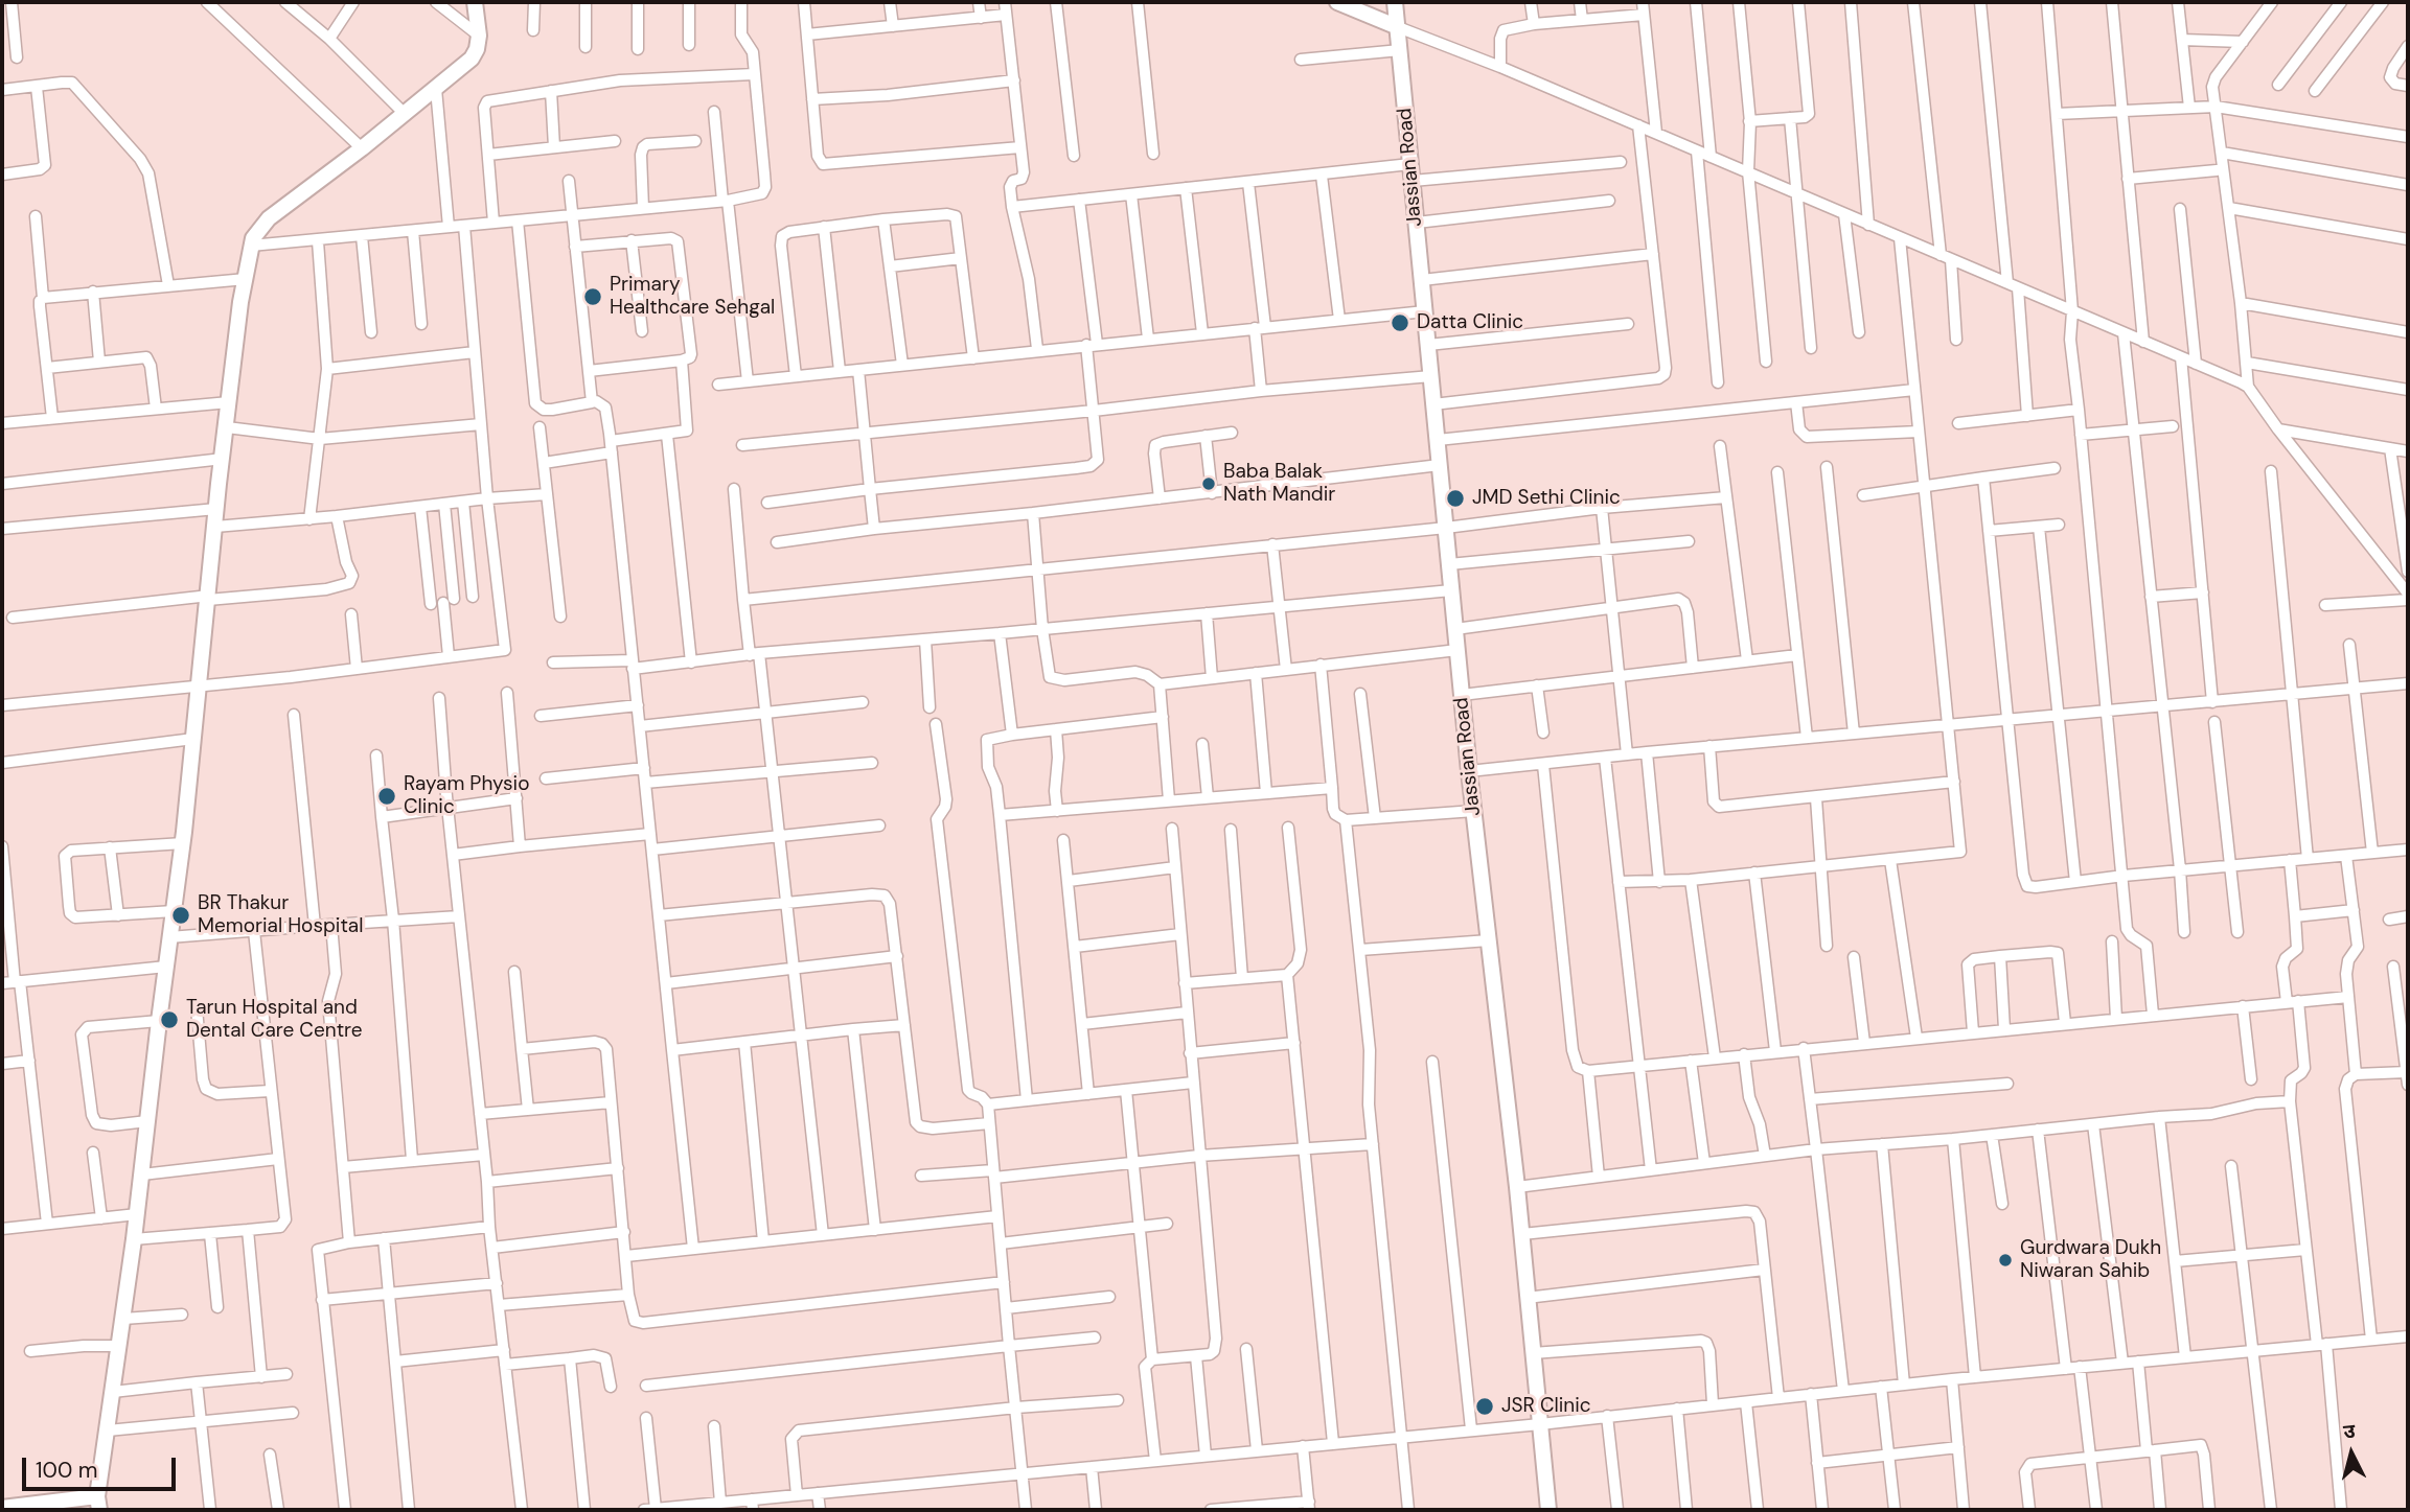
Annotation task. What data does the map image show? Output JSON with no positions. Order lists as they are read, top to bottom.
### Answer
{
  "streets": {
    "street": ["Jassian Road"]
  },
  "places": [
    "Primary Healthcare Sehgal",
    "Datta Clinic",
    "Baba Balak Nath Mandir",
    "JMD Sethi Clinic",
    "Rayam Physio Clinic",
    "BR Thakur Memorial Hospital",
    "Tarun Hospital and Dental Care Centre",
    "Gurdwara Dukh Niwaran Sahib",
    "JSR Clinic"
  ],
  "scale_bar": "100 m",
  "north": "top"
}
